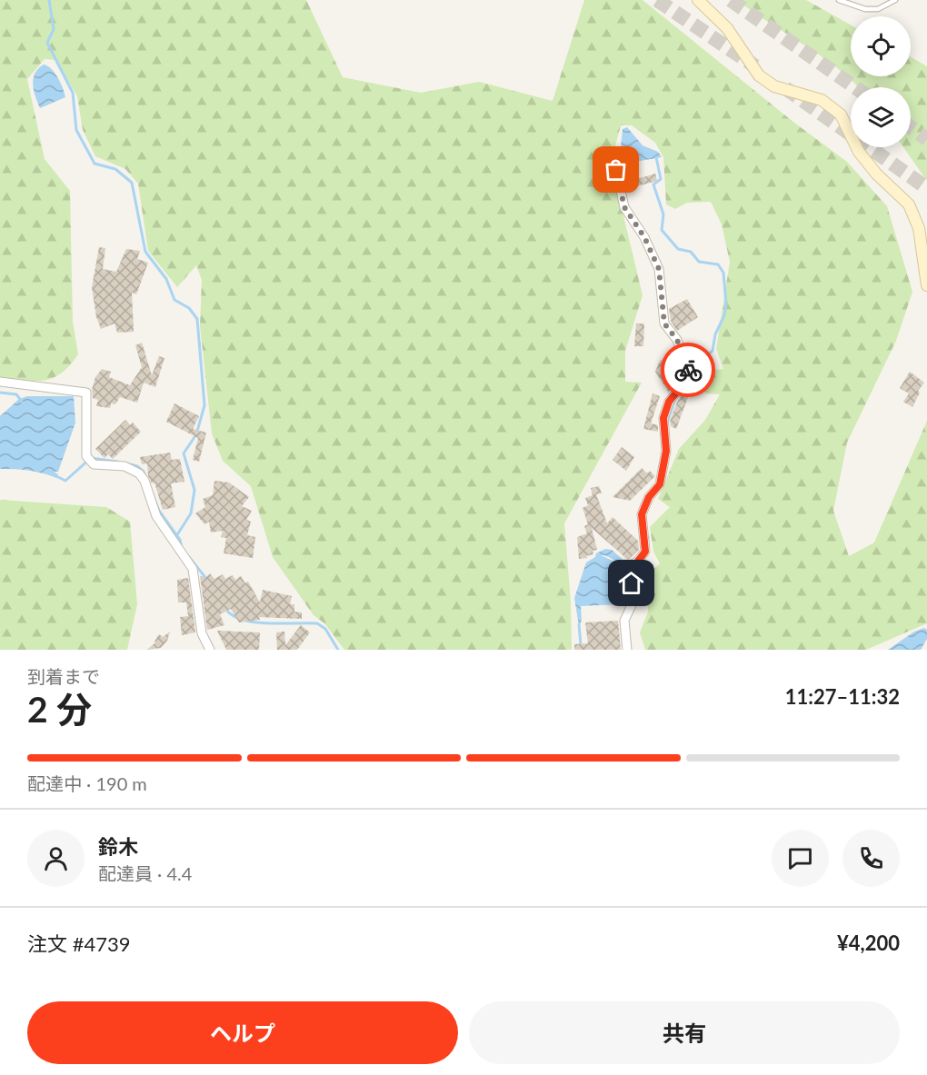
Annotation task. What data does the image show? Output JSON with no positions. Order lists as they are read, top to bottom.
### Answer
{
  "page": {
    "heading": ["2 分", "到着まで", "11:27–11:32"],
    "panel": [
      "鈴木",
      "配達員 · 4.4",
      "注文 #4739",
      "¥4,200"
    ],
    "bar": "配達中 · 190 m",
    "buttons": ["ヘルプ", "共有"]
  }
}
